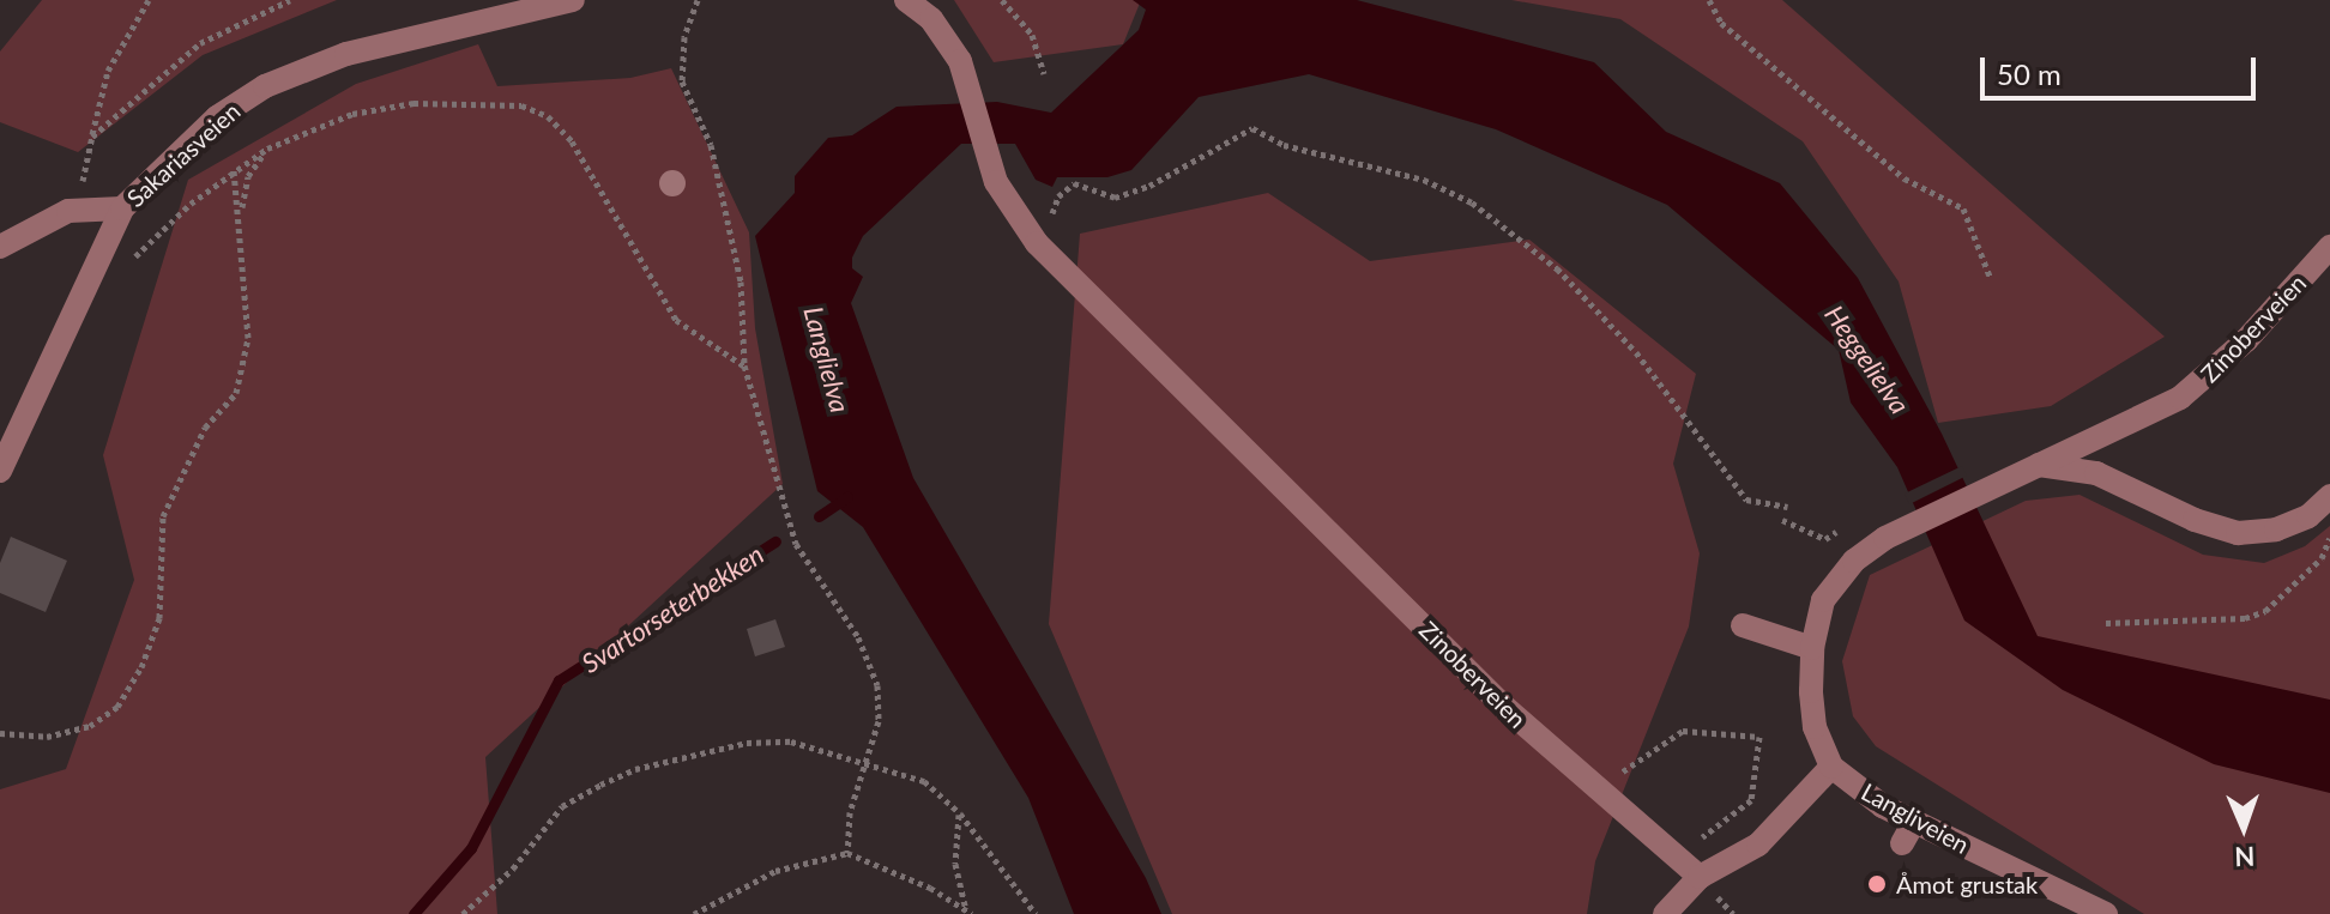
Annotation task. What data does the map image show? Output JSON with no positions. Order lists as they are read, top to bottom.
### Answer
{
  "streets": {
    "street": ["Sakariasveien", "Zinoberveien", "Langliveien"]
  },
  "crossings": [
    ["Zinoberveien", "Langliveien"]
  ],
  "water": ["Langlielva", "Heggelielva", "Svartorseterbekken"],
  "places": ["Åmot grustak"],
  "scale_bar": "50 m",
  "north": "bottom"
}
